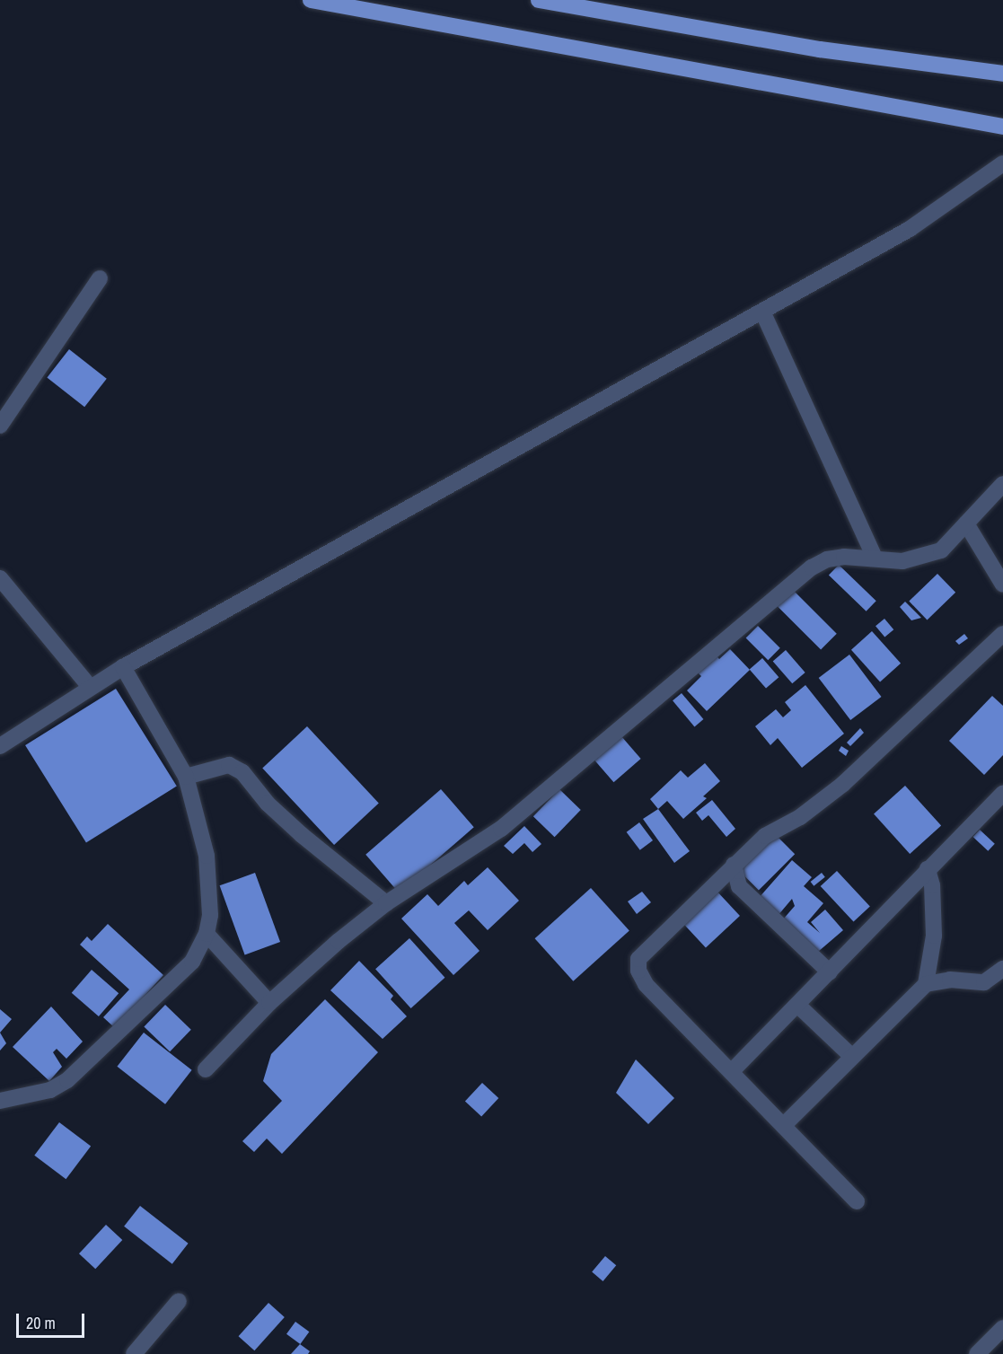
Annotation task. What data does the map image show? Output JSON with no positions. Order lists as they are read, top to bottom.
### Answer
{
  "scale_bar": "20 m"
}
